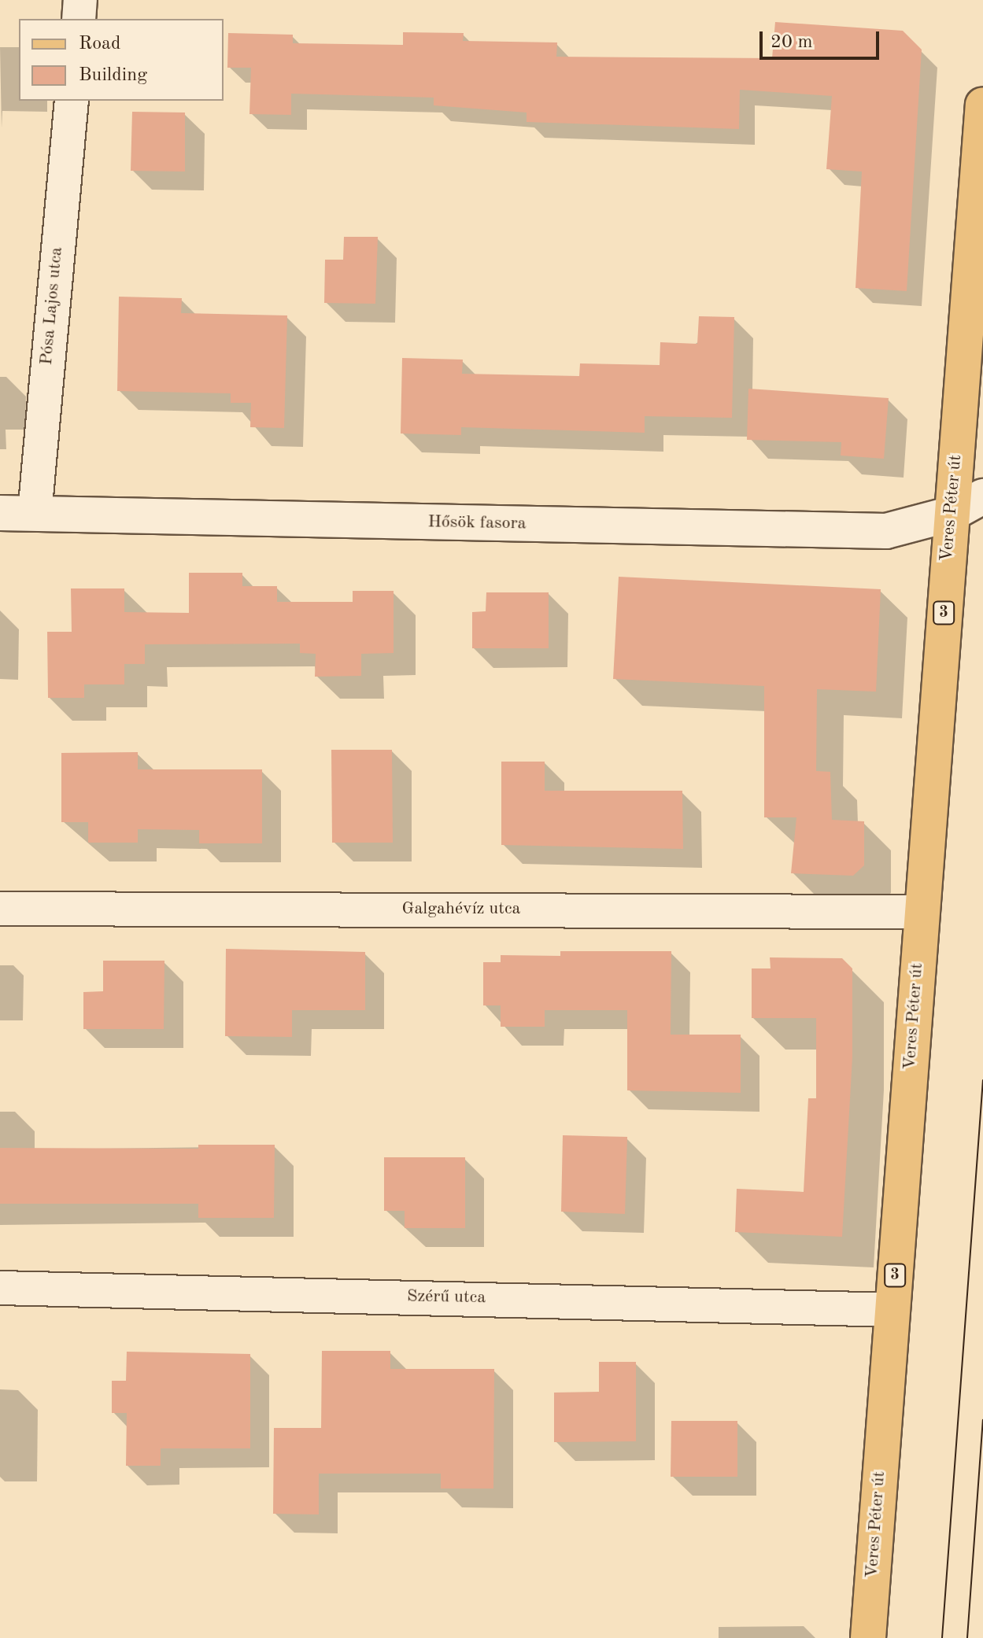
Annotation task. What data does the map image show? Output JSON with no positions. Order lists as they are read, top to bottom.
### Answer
{
  "streets": {
    "main road": ["Veres Péter út", "3"],
    "street": [
      "Pósa Lajos utca",
      "Hősök fasora",
      "Galgahévíz utca",
      "Szérű utca"
    ]
  },
  "crossings": [
    ["Pósa Lajos utca", "Hősök fasora"],
    ["Veres Péter út", "Hősök fasora"],
    ["Veres Péter út", "Galgahévíz utca"],
    ["Veres Péter út", "Szérű utca"]
  ],
  "legend": ["Road", "Building"],
  "scale_bar": "20 m"
}
